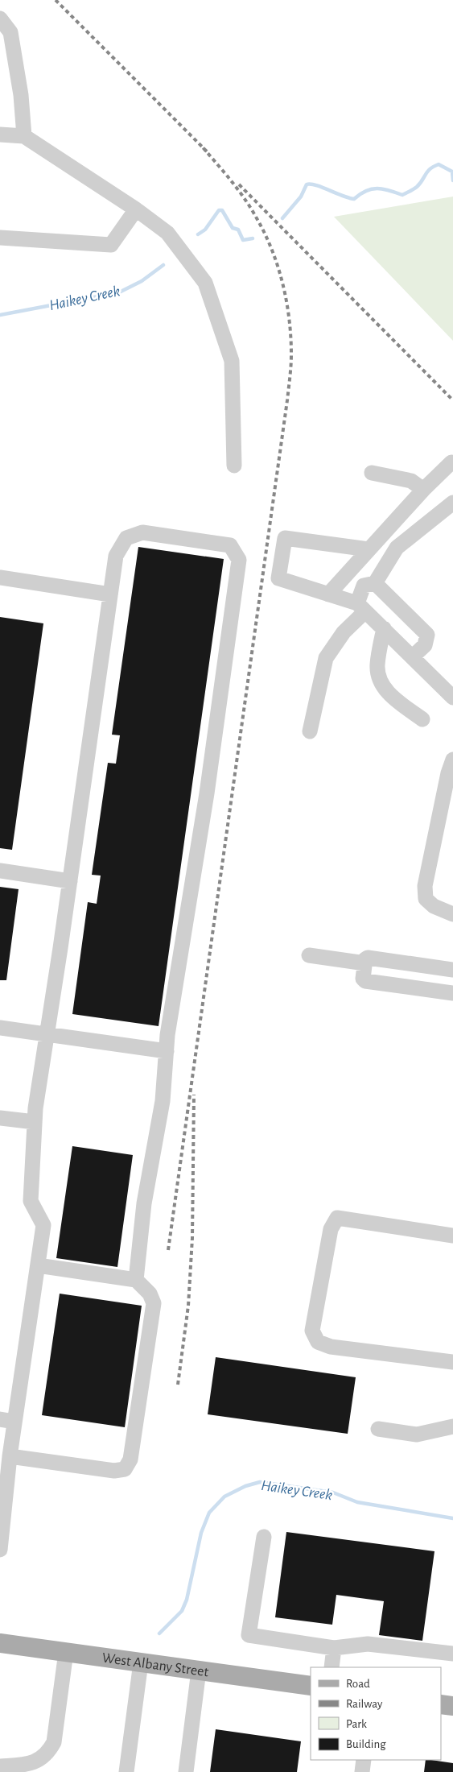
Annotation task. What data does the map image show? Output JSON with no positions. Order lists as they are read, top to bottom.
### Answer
{
  "streets": {
    "main road": ["West Albany Street"]
  },
  "water": ["Haikey Creek"],
  "legend": [
    "Road",
    "Railway",
    "Park",
    "Building"
  ]
}
